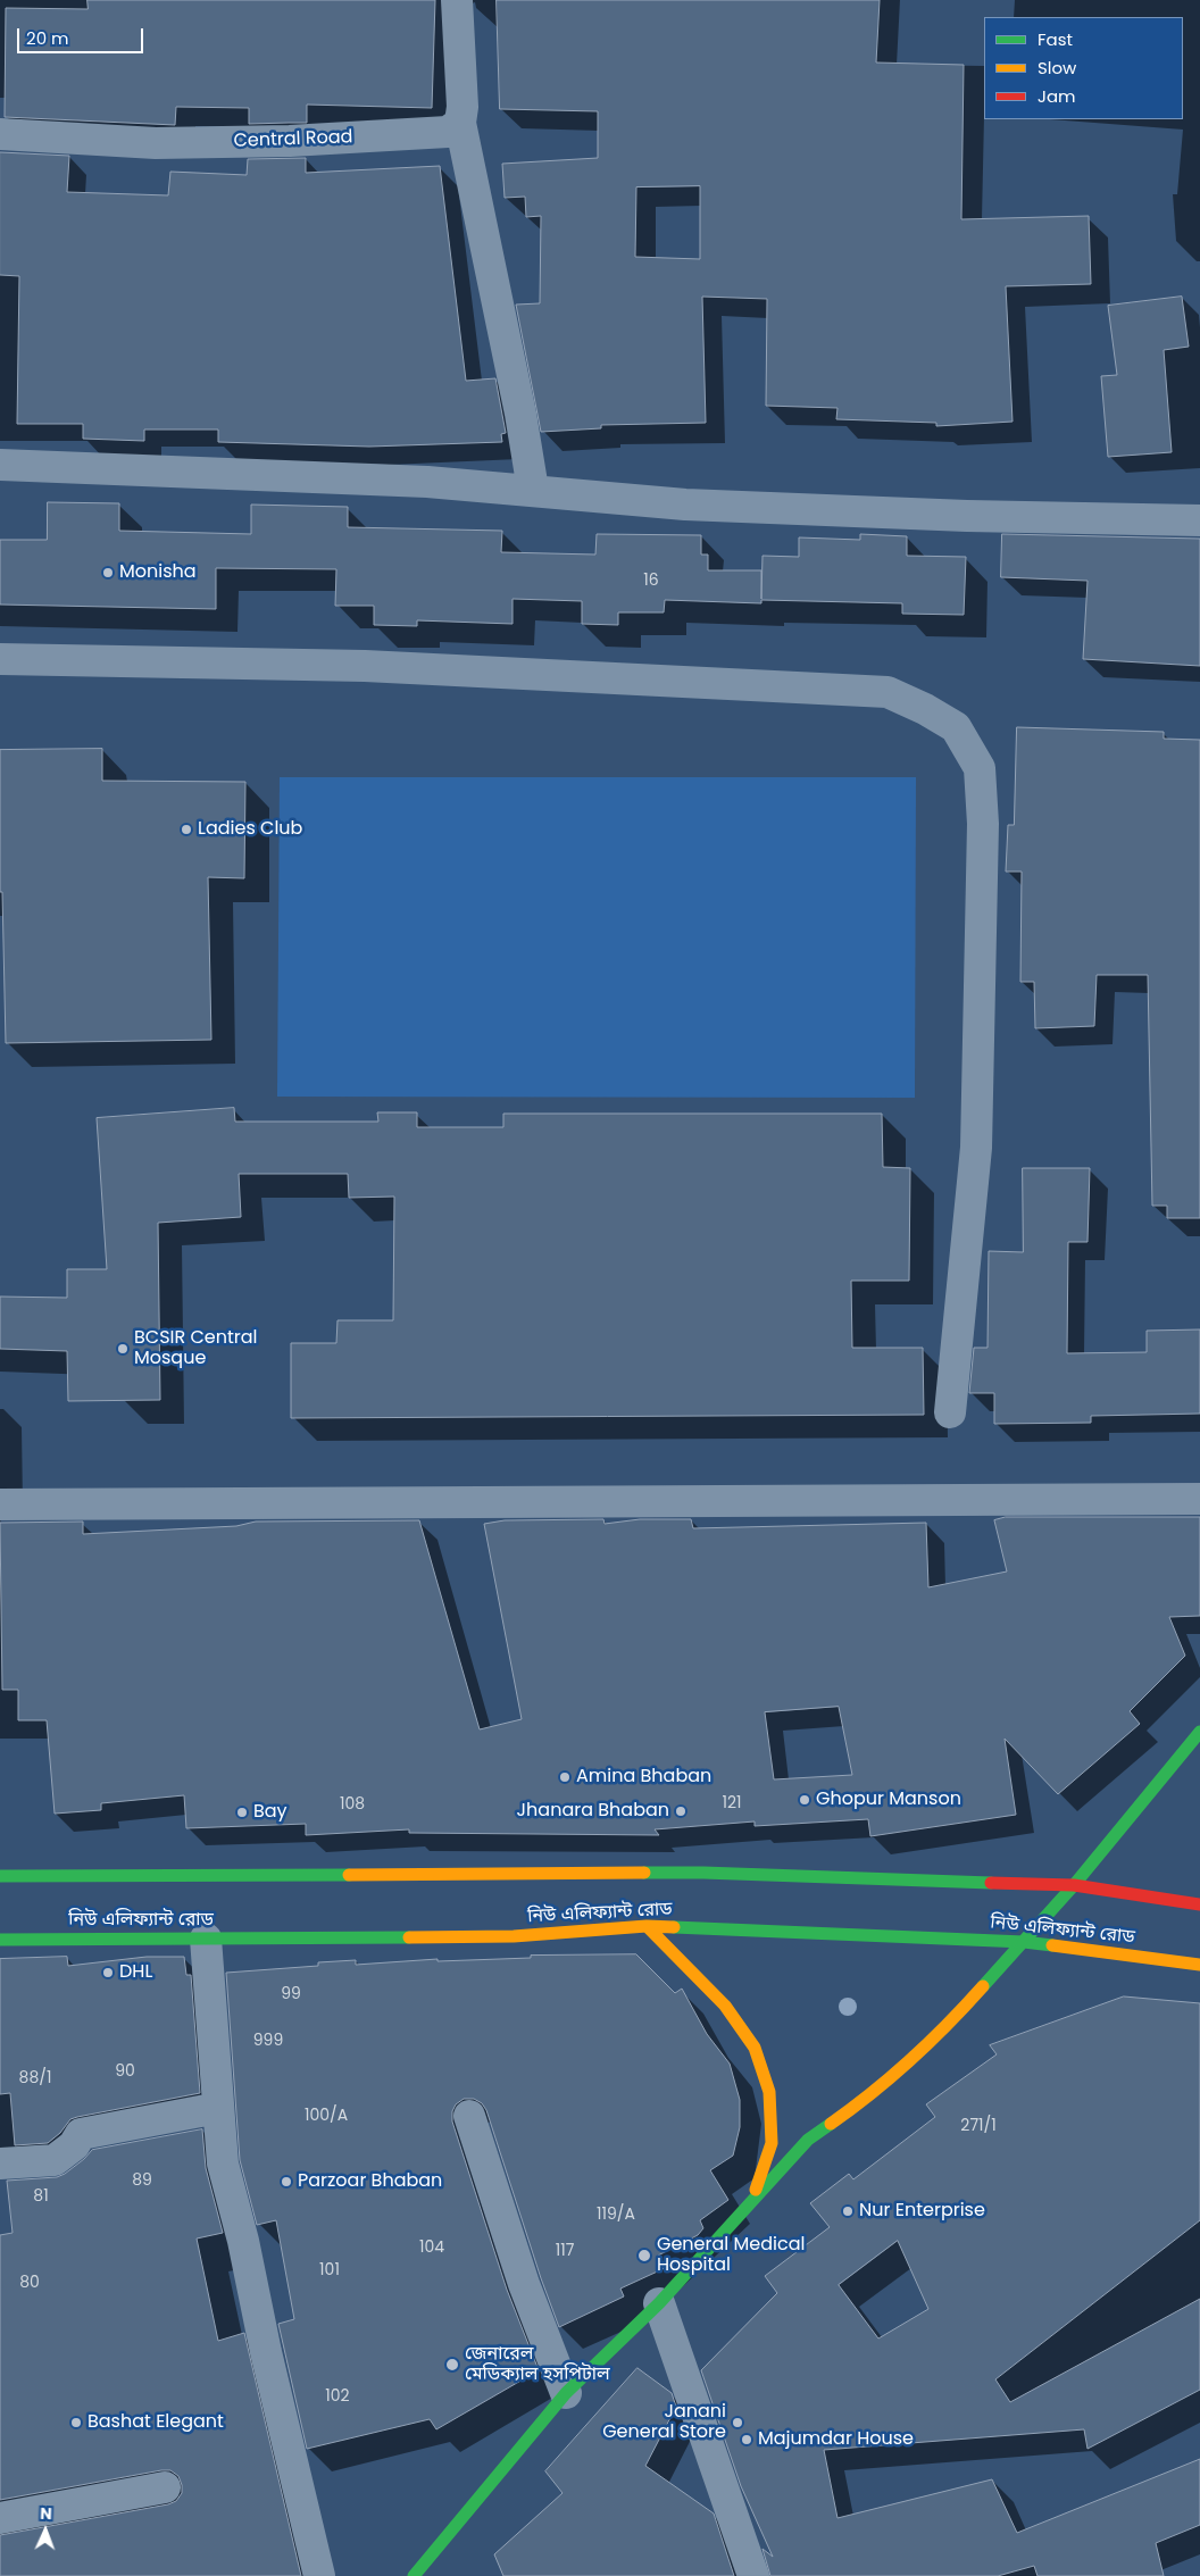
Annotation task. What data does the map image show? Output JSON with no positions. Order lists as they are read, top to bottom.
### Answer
{
  "streets": {
    "main road": ["নিউ এলিফ্যান্ট রোড"],
    "street": ["Central Road"]
  },
  "places": [
    "Monisha",
    "Ladies Club",
    "BCSIR Central Mosque",
    "Amina Bhaban",
    "Ghopur Manson",
    "Jhanara Bhaban",
    "Bay",
    "DHL",
    "Parzoar Bhaban",
    "Nur Enterprise",
    "General Medical Hospital",
    "জেনারেল মেডিক্যাল হসপিটাল",
    "Bashat Elegant",
    "Janani General Store",
    "Majumdar House"
  ],
  "house_numbers": [
    "16",
    "121",
    "108",
    "99",
    "999",
    "90",
    "88/1",
    "100/A",
    "271/1",
    "89",
    "81",
    "119/A",
    "104",
    "117",
    "101",
    "80",
    "102"
  ],
  "legend": ["Fast", "Slow", "Jam"],
  "scale_bar": "20 m",
  "north": "top"
}
